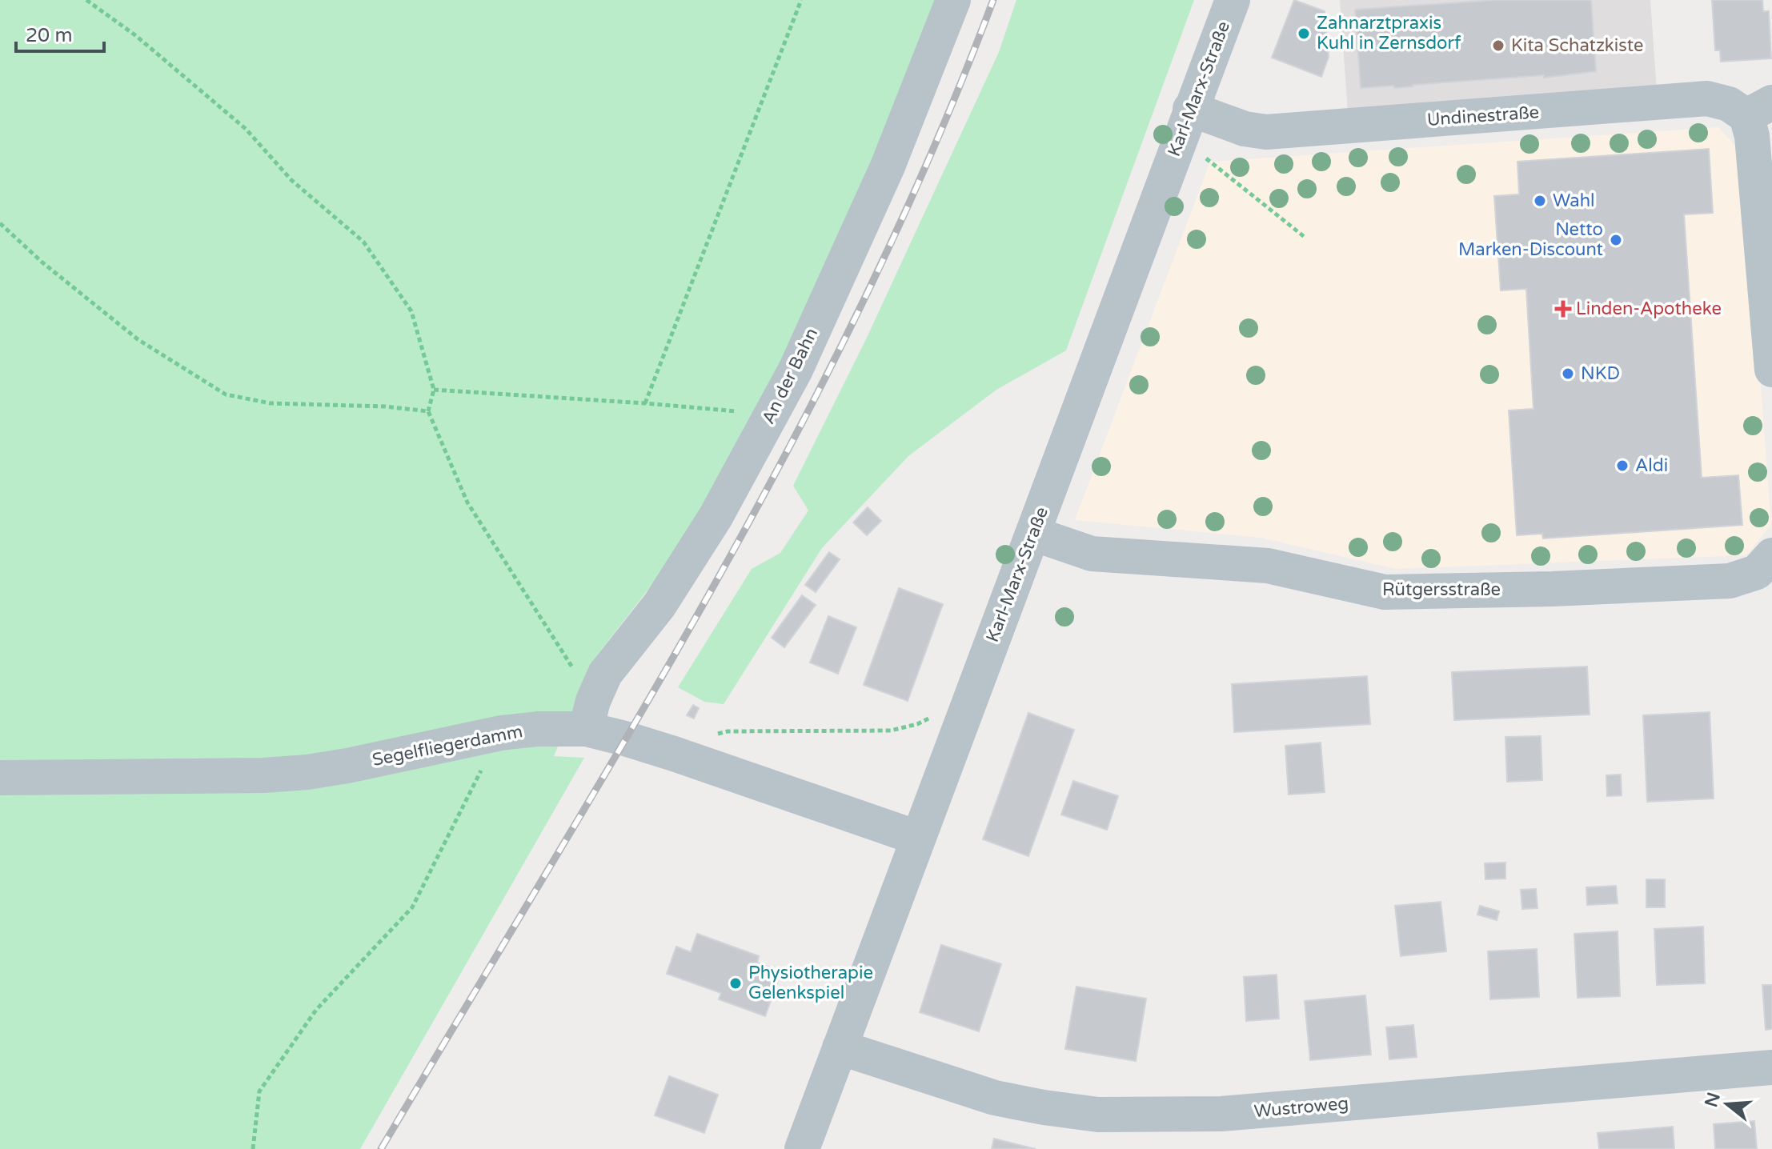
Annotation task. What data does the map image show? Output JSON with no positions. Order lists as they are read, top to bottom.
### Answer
{
  "streets": {
    "street": [
      "Karl-Marx-Straße",
      "Undinestraße",
      "An der Bahn",
      "Rütgersstraße",
      "Segelfliegerdamm",
      "Wustroweg"
    ]
  },
  "crossings": [
    ["Karl-Marx-Straße", "Undinestraße"],
    ["Karl-Marx-Straße", "Rütgersstraße"],
    ["Karl-Marx-Straße", "Segelfliegerdamm"],
    ["Karl-Marx-Straße", "Wustroweg"],
    ["An der Bahn", "Segelfliegerdamm"]
  ],
  "places": {
    "other": [
      "Zahnarztpraxis Kuhl in Zernsdorf",
      "Kita Schatzkiste",
      "Wahl",
      "Netto Marken-Discount",
      "NKD",
      "Aldi",
      "Physiotherapie Gelenkspiel"
    ],
    "health": ["Linden-Apotheke"]
  },
  "scale_bar": "20 m",
  "north": "left"
}
